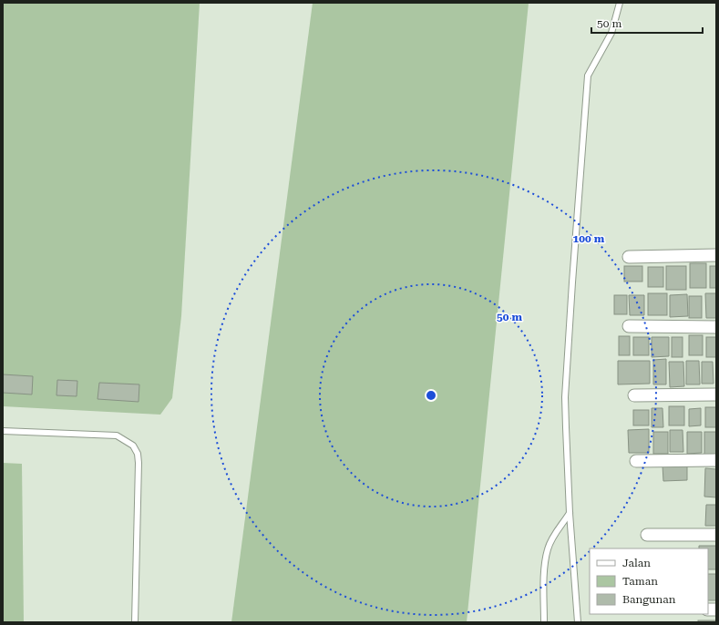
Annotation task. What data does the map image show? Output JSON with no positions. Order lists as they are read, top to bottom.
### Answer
{
  "legend": ["Jalan", "Taman", "Bangunan"],
  "scale_bar": "50 m",
  "rings": ["100 m", "50 m"]
}
